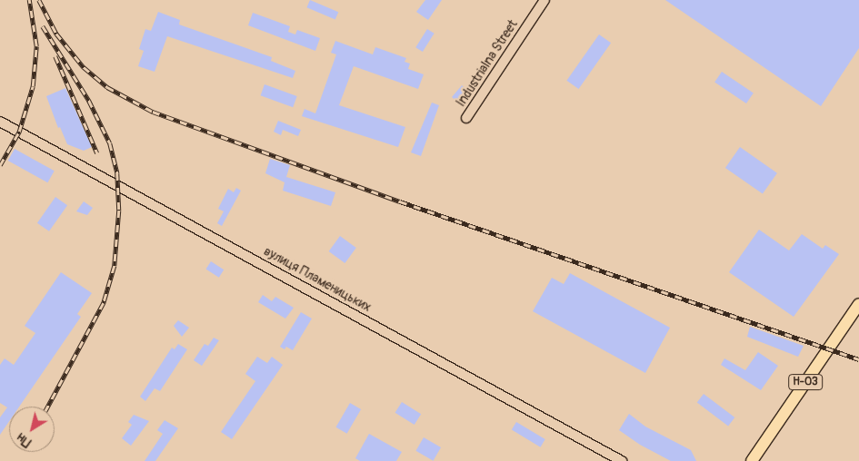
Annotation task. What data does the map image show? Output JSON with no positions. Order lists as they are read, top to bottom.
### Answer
{
  "streets": {
    "main road": ["Н-03"],
    "street": ["Industrialna Street", "вулиця Пламеницьких"]
  },
  "north": "bottom left"
}
